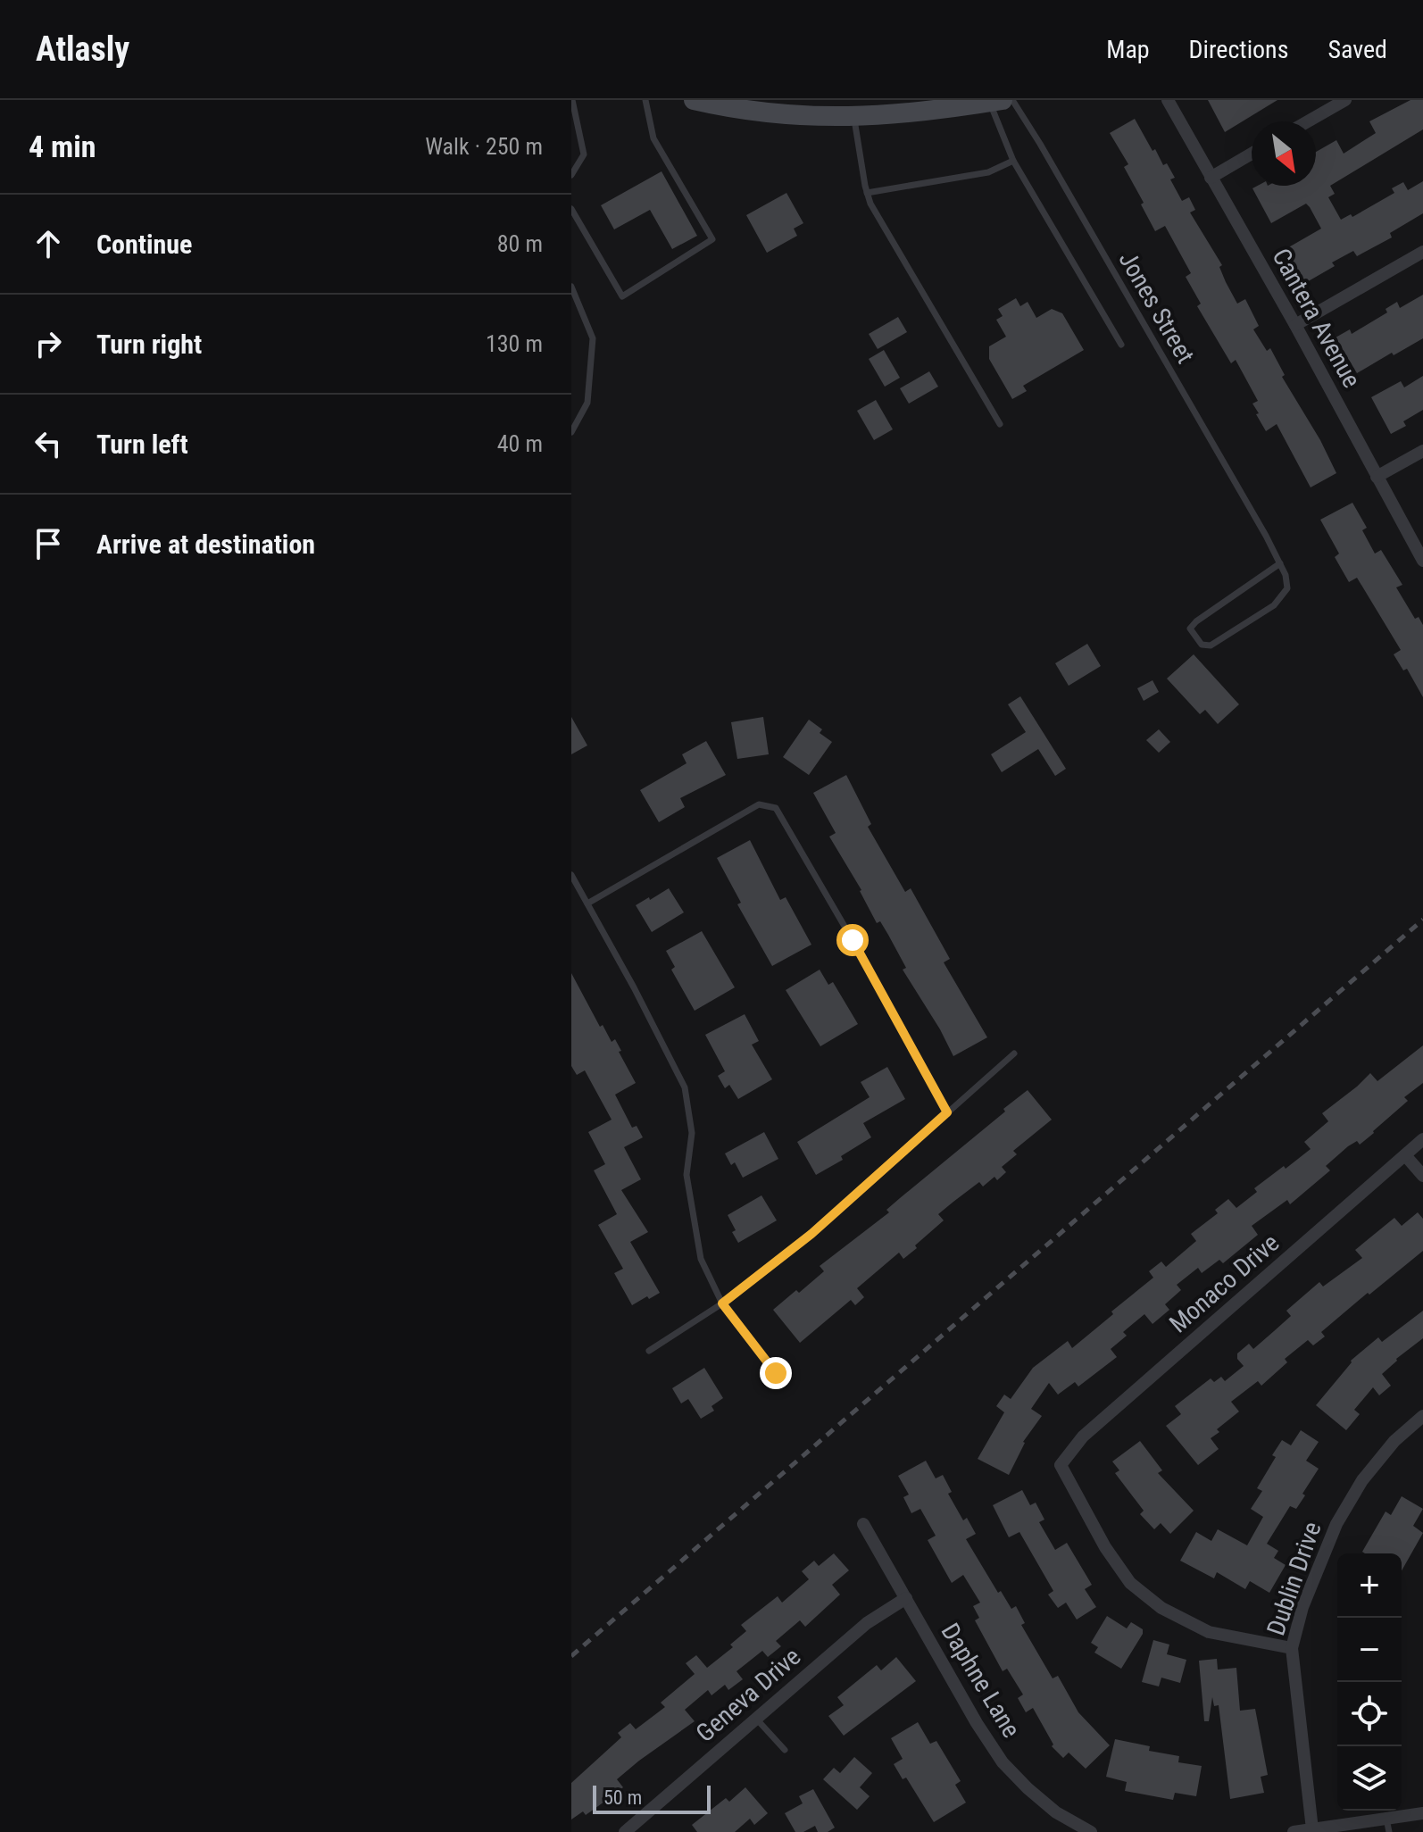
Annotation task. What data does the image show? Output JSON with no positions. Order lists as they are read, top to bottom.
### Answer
{
  "streets": {
    "street": [
      "Cantera Avenue",
      "Monaco Drive",
      "Dublin Drive",
      "Daphne Lane",
      "Geneva Drive"
    ],
    "lane": ["Jones Street"]
  },
  "crossings": [
    ["Monaco Drive", "Dublin Drive"],
    ["Daphne Lane", "Geneva Drive"]
  ],
  "scale_bar": "50 m",
  "north": "bottom right",
  "page": {
    "header": "Atlasly",
    "nav": ["Map", "Directions", "Saved"],
    "heading": ["4 min", "Walk · 250 m"],
    "list": [
      ["Continue", "80 m"],
      ["Turn right", "130 m"],
      ["Turn left", "40 m"],
      "Arrive at destination"
    ],
    "map_buttons": ["+", "−"],
    "scale": "50 m"
  }
}
